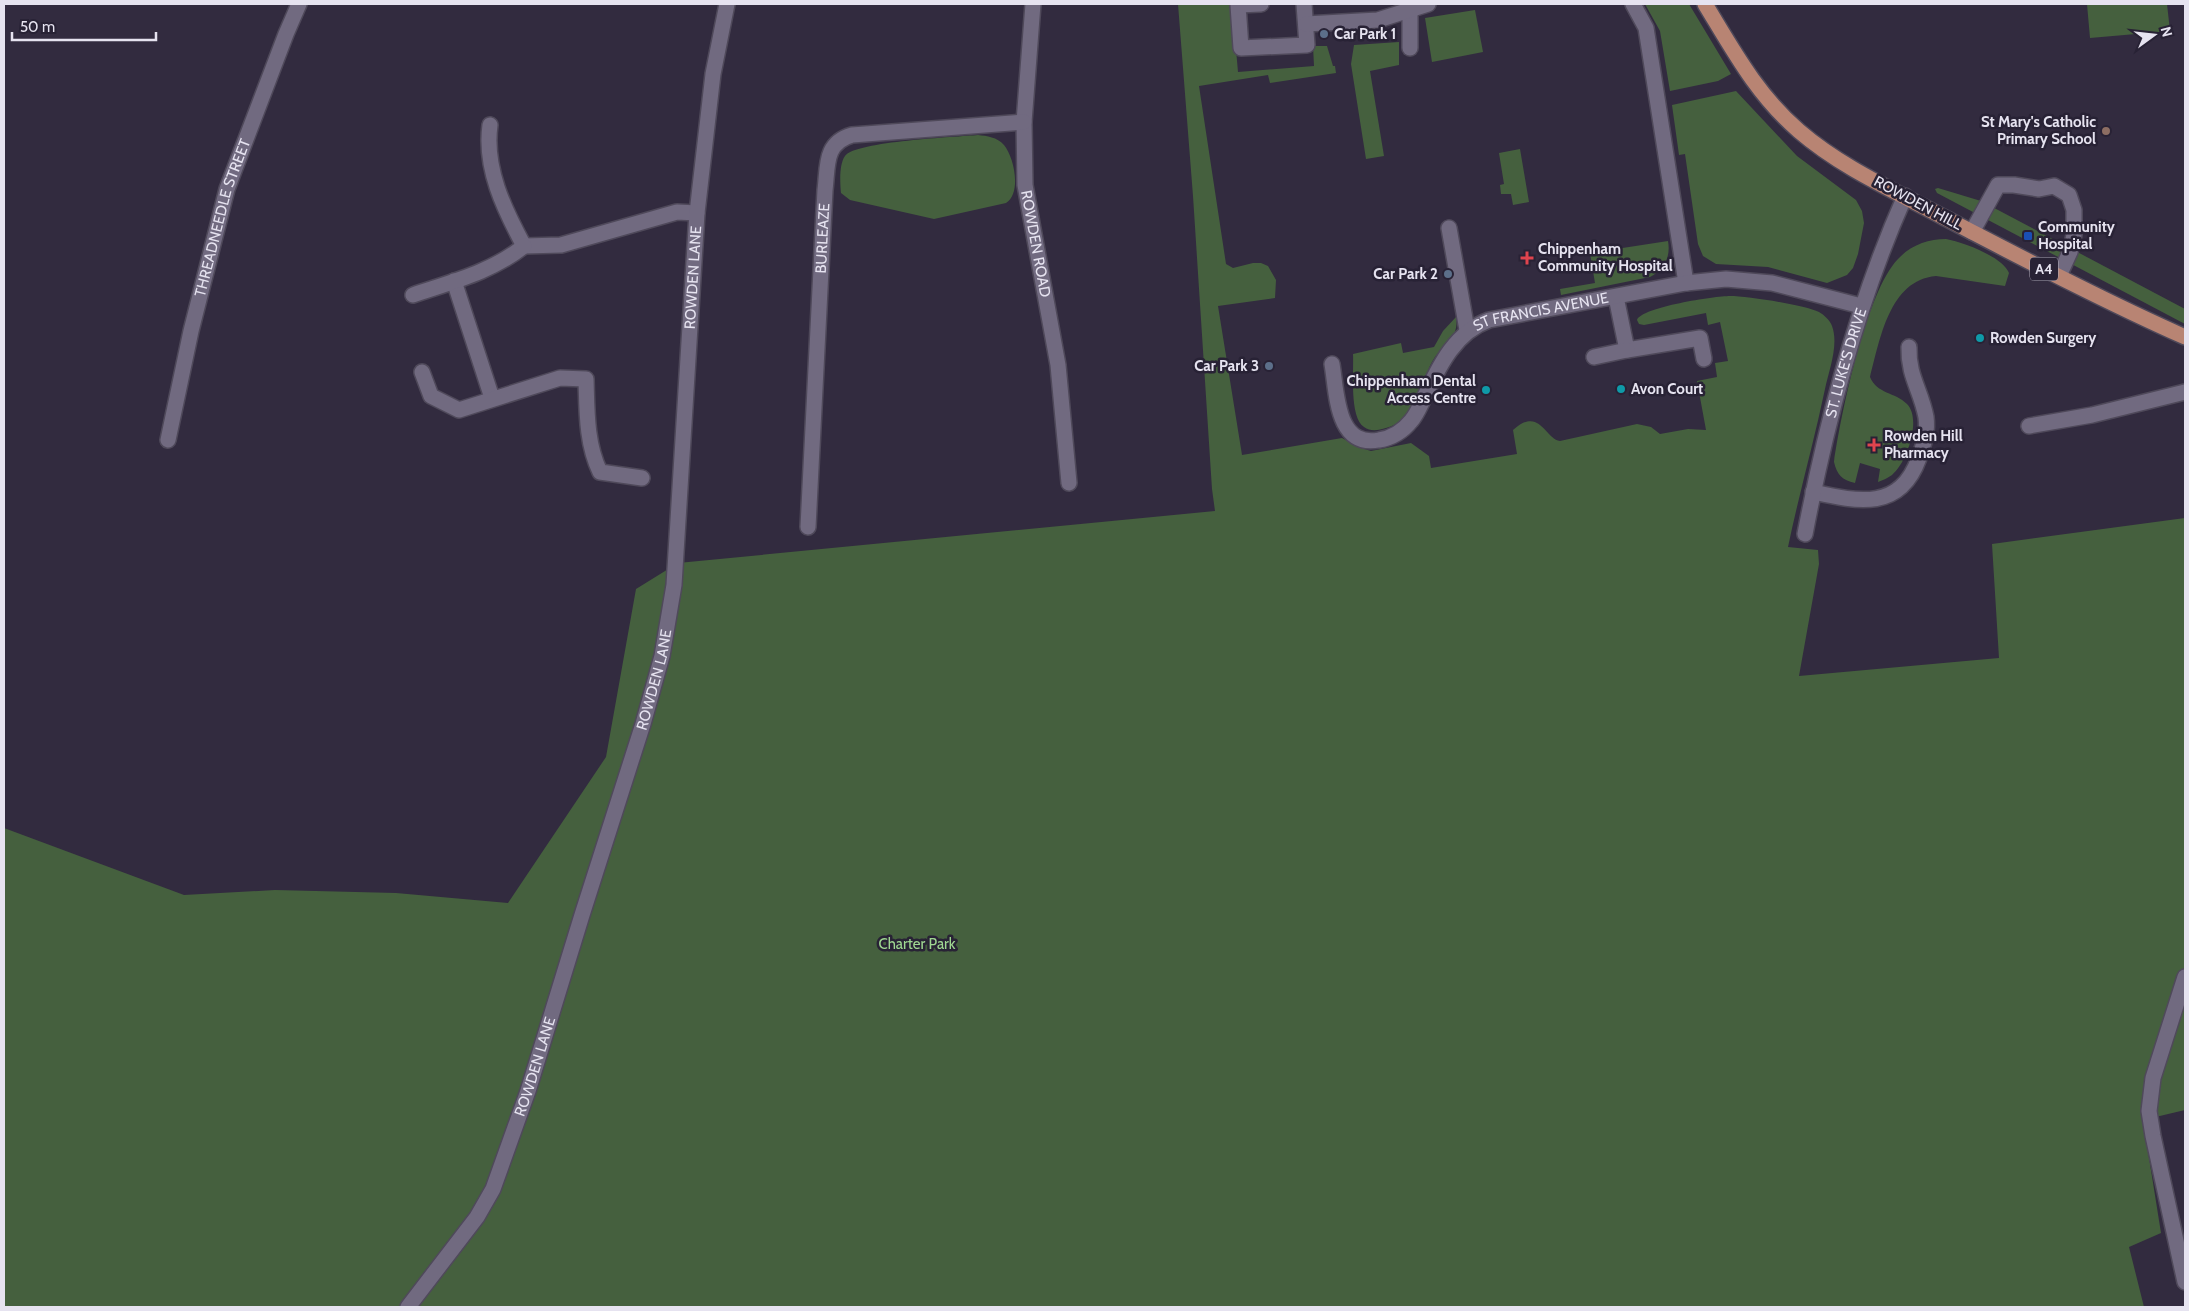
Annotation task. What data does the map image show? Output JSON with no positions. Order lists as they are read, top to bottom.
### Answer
{
  "streets": {
    "main road": ["ROWDEN HILL", "A4"],
    "street": [
      "THREADNEEDLE STREET",
      "BURLEAZE",
      "ROWDEN ROAD",
      "ROWDEN LANE",
      "ST FRANCIS AVENUE",
      "ST. LUKE'S DRIVE"
    ]
  },
  "crossings": [
    ["ROWDEN HILL", "ST. LUKE'S DRIVE"],
    ["BURLEAZE", "ROWDEN ROAD"],
    ["ST FRANCIS AVENUE", "ST. LUKE'S DRIVE"]
  ],
  "parks": ["Charter Park"],
  "places": {
    "other": [
      "Car Park 1",
      "St Mary's Catholic Primary School",
      "Car Park 2",
      "Rowden Surgery",
      "Car Park 3",
      "Avon Court",
      "Chippenham Dental Access Centre"
    ],
    "transit": ["Community Hospital"],
    "health": ["Chippenham Community Hospital", "Rowden Hill Pharmacy"]
  },
  "scale_bar": "50 m",
  "north": "right"
}
